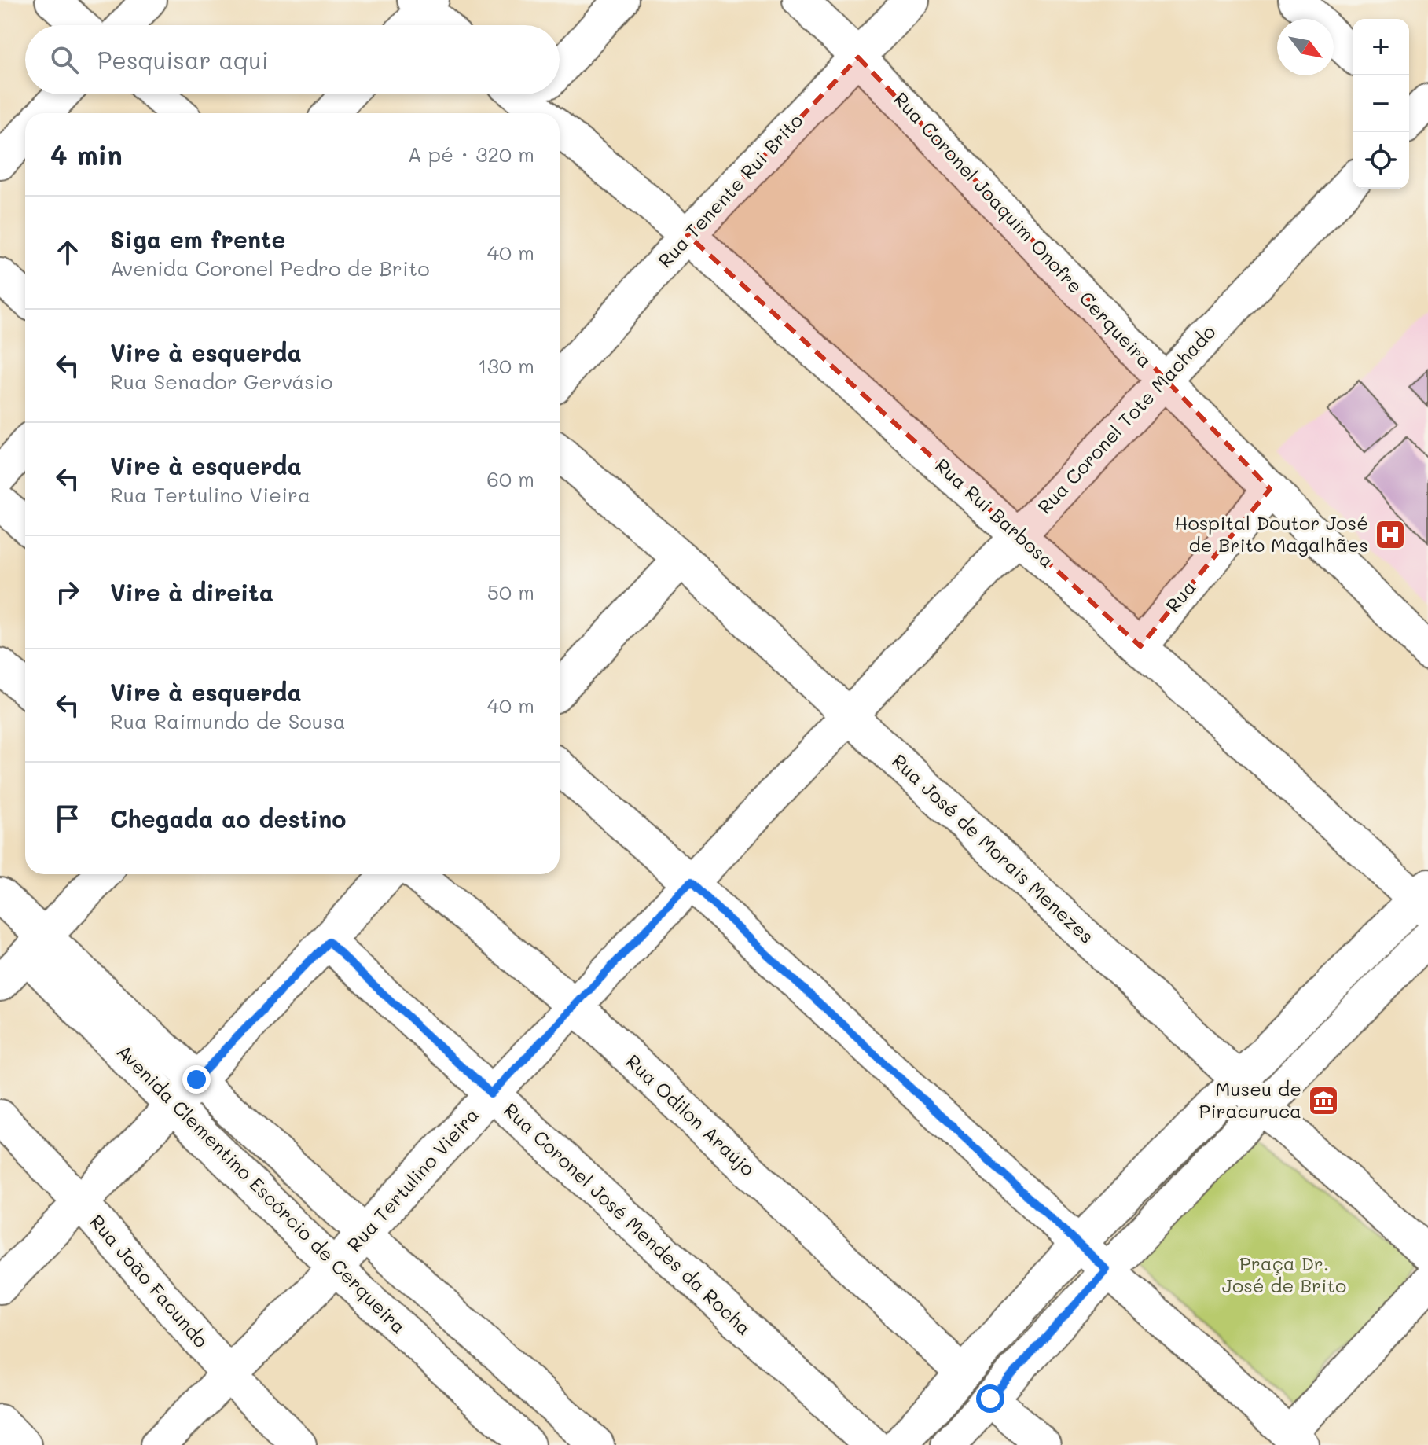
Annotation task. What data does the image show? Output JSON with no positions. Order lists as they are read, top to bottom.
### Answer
{
  "streets": {
    "street": [
      "Rua Tenente Rui Brito",
      "Rua Coronel Joaquim Onofre Cerqueira",
      "Rua Coronel Tote Machado",
      "Rua Rui Barbosa",
      "Rua",
      "Rua José de Morais Menezes",
      "Rua Odilon Araújo",
      "Rua Tertulino Vieira",
      "Avenida Clementino Escórcio de Cerqueira",
      "Rua Coronel José Mendes da Rocha",
      "Rua João Facundo"
    ]
  },
  "crossings": [
    ["Rua Tenente Rui Brito", "Rua Coronel Joaquim Onofre Cerqueira"],
    ["Rua Tenente Rui Brito", "Rua Rui Barbosa"],
    ["Rua Coronel Joaquim Onofre Cerqueira", "Rua Coronel Tote Machado"],
    ["Rua Coronel Joaquim Onofre Cerqueira", "Rua"],
    ["Rua Coronel Tote Machado", "Rua Rui Barbosa"],
    ["Rua Coronel Tote Machado", "Rua José de Morais Menezes"],
    ["Rua Coronel Tote Machado", "Rua Tertulino Vieira"],
    ["Rua Rui Barbosa", "Rua"],
    ["Rua Odilon Araújo", "Rua Tertulino Vieira"],
    ["Rua Tertulino Vieira", "Avenida Clementino Escórcio de Cerqueira"],
    ["Rua Tertulino Vieira", "Rua Coronel José Mendes da Rocha"],
    ["Rua Tertulino Vieira", "Rua João Facundo"]
  ],
  "parks": ["Praça Dr. José de Brito"],
  "places": {
    "hospital": ["Hospital Doutor José de Brito Magalhães"],
    "museum": ["Museu de Piracuruca"]
  },
  "north": "bottom right",
  "page": {
    "map_buttons": ["+", "−"],
    "search": "Pesquisar aqui",
    "heading": ["4 min", "A pé · 320 m"],
    "list": [
      ["Siga em frente", "Avenida Coronel Pedro de Brito", "40 m"],
      ["Vire à esquerda", "Rua Senador Gervásio", "130 m"],
      ["Vire à esquerda", "Rua Tertulino Vieira", "60 m"],
      ["Vire à direita", "50 m"],
      ["Vire à esquerda", "Rua Raimundo de Sousa", "40 m"],
      "Chegada ao destino"
    ]
  }
}
